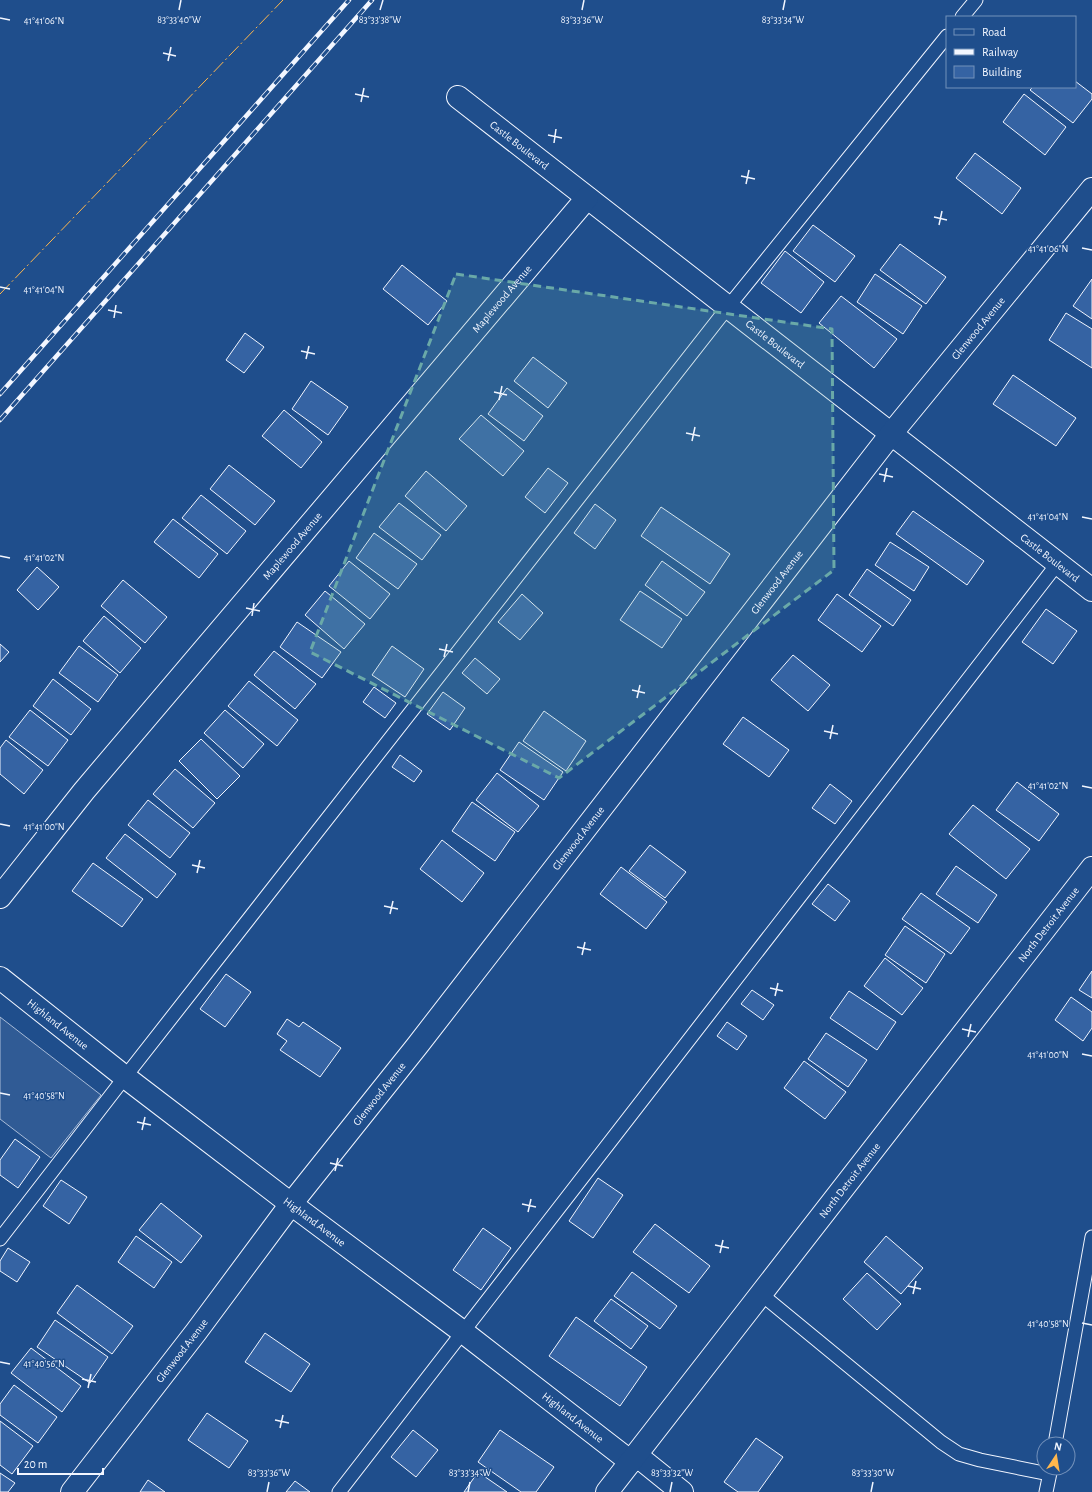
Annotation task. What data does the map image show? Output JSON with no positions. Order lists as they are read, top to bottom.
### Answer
{
  "streets": {
    "street": [
      "Castle Boulevard",
      "Maplewood Avenue",
      "Glenwood Avenue",
      "North Detroit Avenue",
      "Highland Avenue"
    ]
  },
  "crossings": [
    ["Castle Boulevard", "Maplewood Avenue"],
    ["Castle Boulevard", "Glenwood Avenue"],
    ["Glenwood Avenue", "Highland Avenue"],
    ["North Detroit Avenue", "Highland Avenue"]
  ],
  "legend": ["Road", "Railway", "Building"],
  "scale_bar": "20 m",
  "north": "top",
  "coordinates": [
    "83°33'40\"W",
    "83°33'38\"W",
    "83°33'36\"W",
    "83°33'34\"W",
    "41°41'06\"N",
    "41°41'04\"N",
    "41°41'02\"N",
    "41°41'00\"N",
    "41°40'58\"N",
    "41°40'56\"N",
    "83°33'32\"W",
    "83°33'30\"W"
  ]
}
